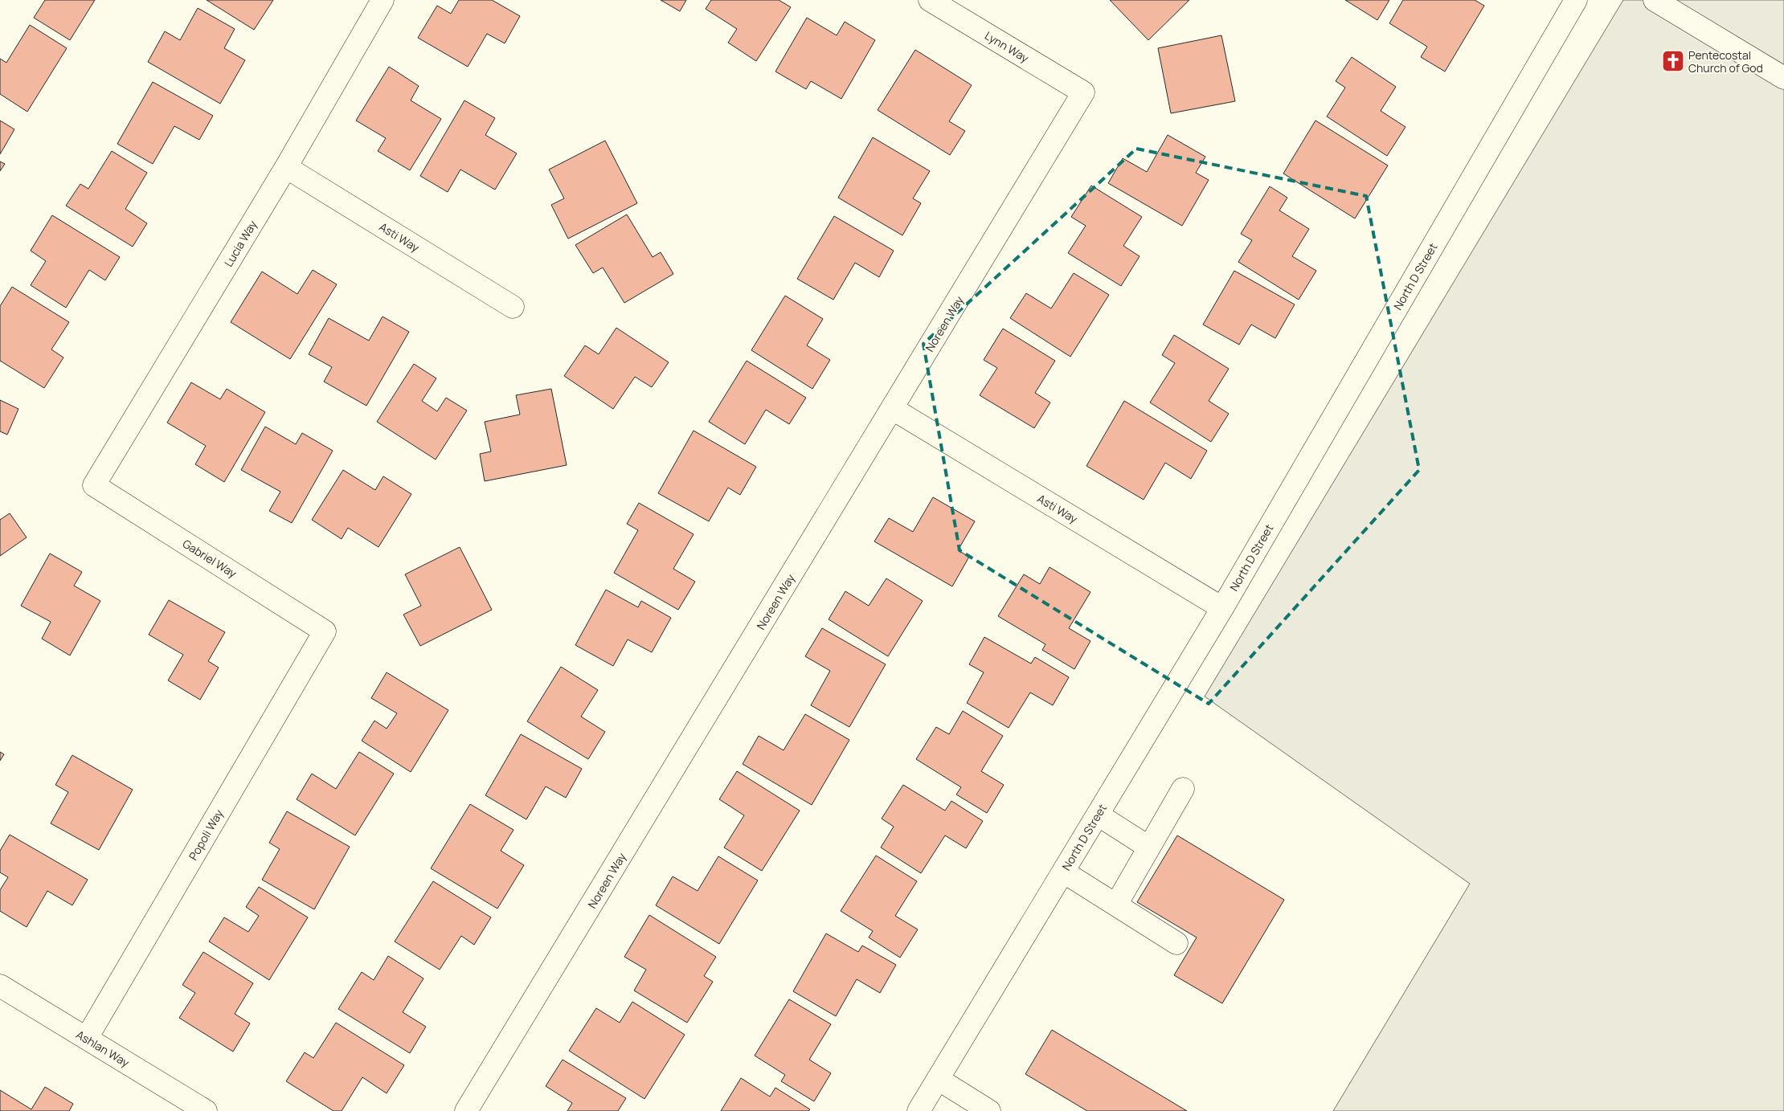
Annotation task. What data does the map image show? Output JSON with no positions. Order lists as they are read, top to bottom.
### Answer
{
  "streets": {
    "street": [
      "Lynn Way",
      "Asti Way",
      "Lucia Way",
      "North D Street",
      "Noreen Way",
      "Gabriel Way",
      "Popoli Way",
      "Ashlan Way"
    ]
  },
  "crossings": [
    ["Lynn Way", "Noreen Way"],
    ["Asti Way", "Lucia Way"],
    ["Asti Way", "North D Street"],
    ["Asti Way", "Noreen Way"],
    ["Lucia Way", "Gabriel Way"],
    ["Gabriel Way", "Popoli Way"],
    ["Popoli Way", "Ashlan Way"]
  ],
  "places": {
    "church": ["Pentecostal Church of God"]
  }
}
